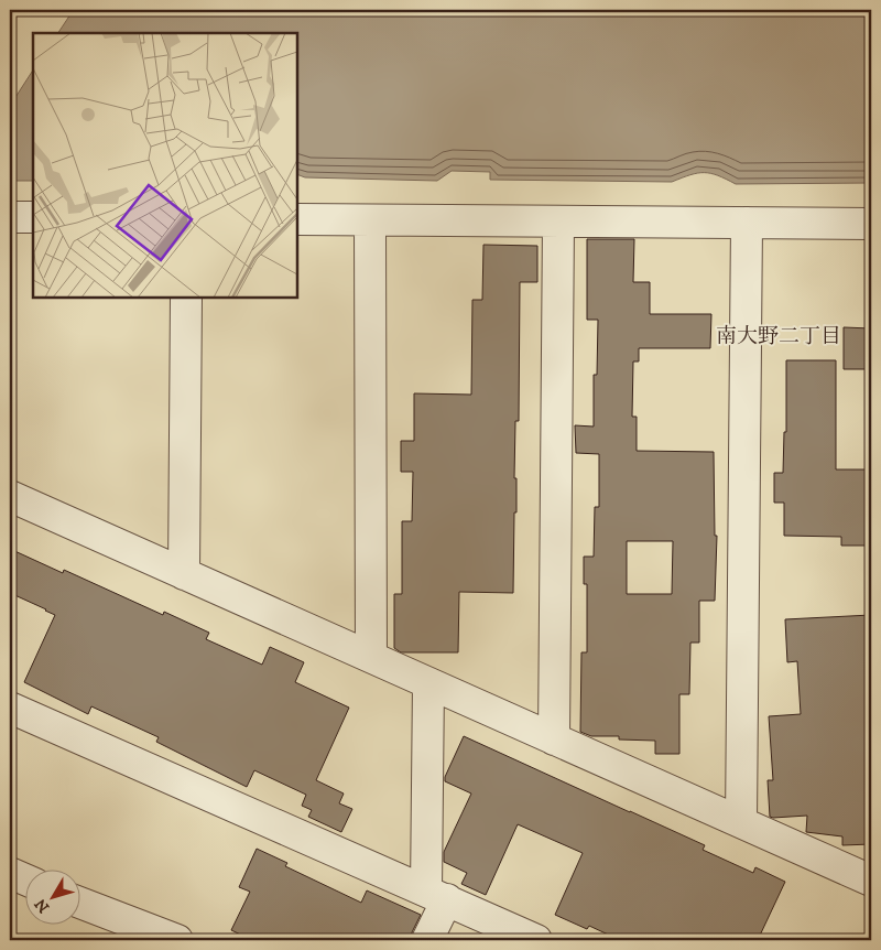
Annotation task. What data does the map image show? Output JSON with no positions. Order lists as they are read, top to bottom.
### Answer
{
  "districts": ["南大野二丁目"],
  "north": "bottom left"
}
